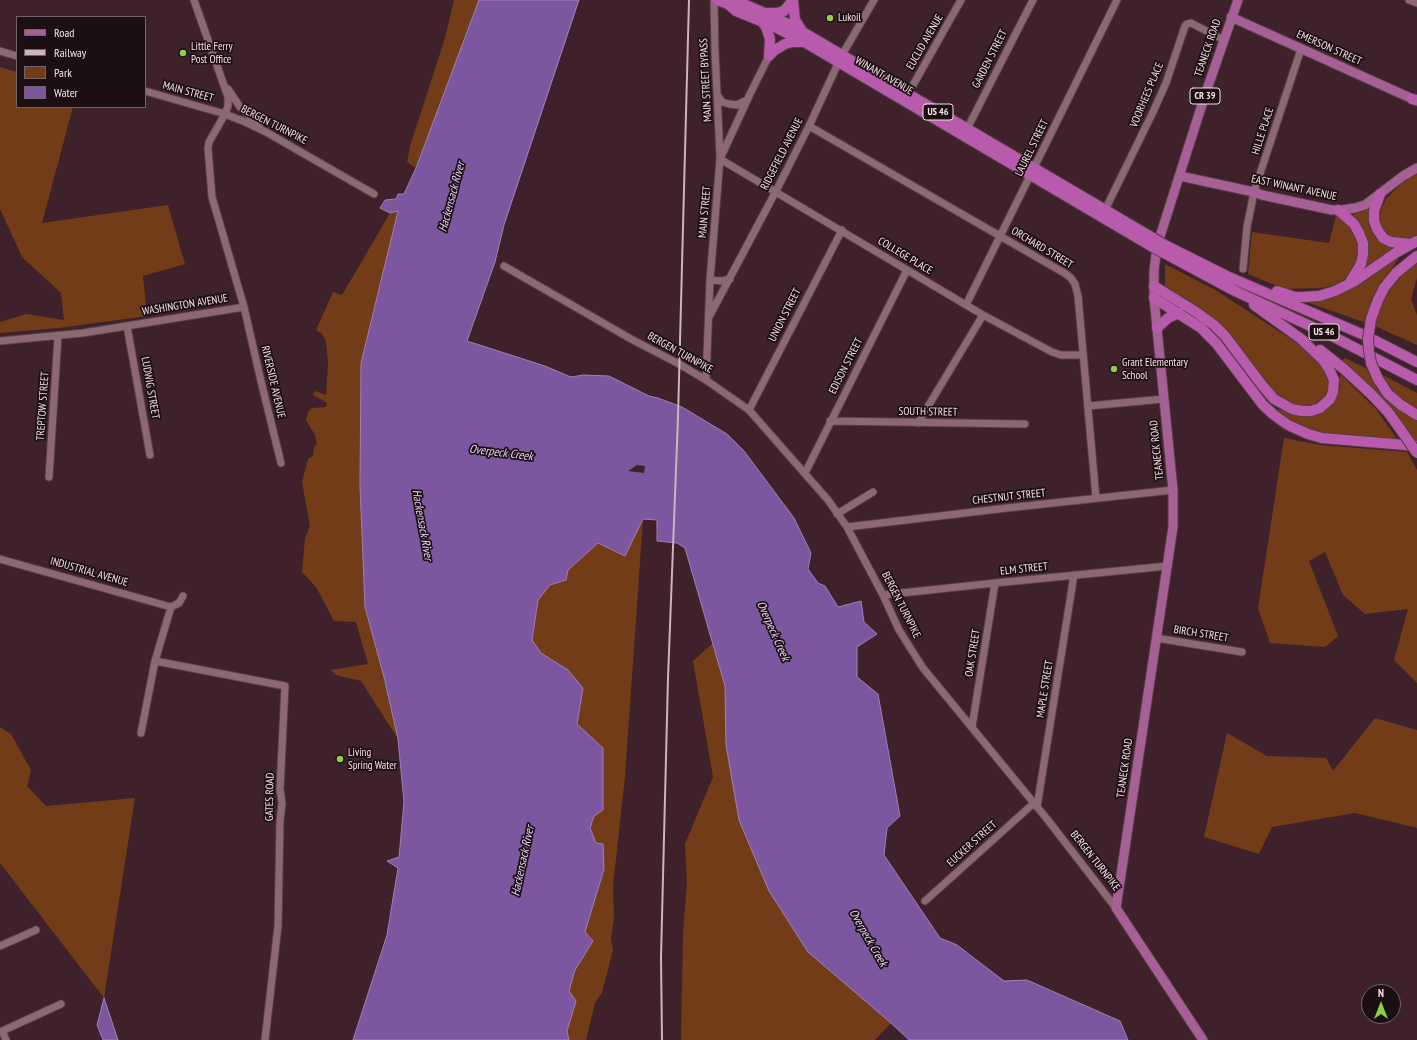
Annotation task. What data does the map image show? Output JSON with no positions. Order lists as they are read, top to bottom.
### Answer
{
  "streets": {
    "highway": ["WINANT AVENUE", "US 46"],
    "main road": [
      "TEANECK ROAD",
      "EMERSON STREET",
      "CR 39",
      "BERGEN TURNPIKE",
      "EAST WINANT AVENUE"
    ],
    "street": [
      "EUCLID AVENUE",
      "GARDEN STREET",
      "MAIN STREET BYPASS",
      "MAIN STREET",
      "VOORHEES PLACE",
      "HILLE PLACE",
      "LAUREL STREET",
      "RIDGEFIELD AVENUE",
      "ORCHARD STREET",
      "COLLEGE PLACE",
      "WASHINGTON AVENUE",
      "UNION STREET",
      "EDISON STREET",
      "RIVERSIDE AVENUE",
      "LUDWIG STREET",
      "TREPTOW STREET",
      "SOUTH STREET",
      "CHESTNUT STREET",
      "ELM STREET",
      "INDUSTRIAL AVENUE",
      "BIRCH STREET",
      "OAK STREET",
      "MAPLE STREET",
      "GATES ROAD",
      "EUCKER STREET"
    ]
  },
  "crossings": [
    ["EUCLID AVENUE", "WINANT AVENUE"],
    ["TEANECK ROAD", "EMERSON STREET"],
    ["TEANECK ROAD", "VOORHEES PLACE"],
    ["TEANECK ROAD", "BERGEN TURNPIKE"],
    ["TEANECK ROAD", "EAST WINANT AVENUE"],
    ["TEANECK ROAD", "CHESTNUT STREET"],
    ["TEANECK ROAD", "ELM STREET"],
    ["TEANECK ROAD", "BIRCH STREET"],
    ["EMERSON STREET", "HILLE PLACE"],
    ["GARDEN STREET", "WINANT AVENUE"],
    ["WINANT AVENUE", "VOORHEES PLACE"],
    ["WINANT AVENUE", "US 46"],
    ["WINANT AVENUE", "LAUREL STREET"],
    ["WINANT AVENUE", "RIDGEFIELD AVENUE"],
    ["MAIN STREET BYPASS", "MAIN STREET"],
    ["MAIN STREET BYPASS", "COLLEGE PLACE"],
    ["MAIN STREET", "BERGEN TURNPIKE"],
    ["MAIN STREET", "RIDGEFIELD AVENUE"],
    ["MAIN STREET", "COLLEGE PLACE"],
    ["MAIN STREET", "WASHINGTON AVENUE"],
    ["VOORHEES PLACE", "US 46"],
    ["BERGEN TURNPIKE", "WASHINGTON AVENUE"],
    ["BERGEN TURNPIKE", "UNION STREET"],
    ["BERGEN TURNPIKE", "EDISON STREET"],
    ["BERGEN TURNPIKE", "CHESTNUT STREET"],
    ["BERGEN TURNPIKE", "ELM STREET"],
    ["BERGEN TURNPIKE", "OAK STREET"],
    ["BERGEN TURNPIKE", "MAPLE STREET"],
    ["BERGEN TURNPIKE", "EUCKER STREET"],
    ["HILLE PLACE", "EAST WINANT AVENUE"],
    ["LAUREL STREET", "ORCHARD STREET"],
    ["LAUREL STREET", "COLLEGE PLACE"],
    ["RIDGEFIELD AVENUE", "ORCHARD STREET"],
    ["RIDGEFIELD AVENUE", "COLLEGE PLACE"],
    ["ORCHARD STREET", "COLLEGE PLACE"],
    ["ORCHARD STREET", "CHESTNUT STREET"],
    ["COLLEGE PLACE", "UNION STREET"],
    ["COLLEGE PLACE", "EDISON STREET"],
    ["WASHINGTON AVENUE", "RIVERSIDE AVENUE"],
    ["WASHINGTON AVENUE", "LUDWIG STREET"],
    ["WASHINGTON AVENUE", "TREPTOW STREET"],
    ["EDISON STREET", "SOUTH STREET"],
    ["ELM STREET", "OAK STREET"],
    ["ELM STREET", "MAPLE STREET"],
    ["MAPLE STREET", "EUCKER STREET"]
  ],
  "water": ["Hackensack River", "Overpeck Creek"],
  "places": [
    "Lukoil",
    "Little Ferry Post Office",
    "Grant Elementary School",
    "Living Spring Water"
  ],
  "legend": [
    "Road",
    "Railway",
    "Park",
    "Water"
  ],
  "north": "top"
}
